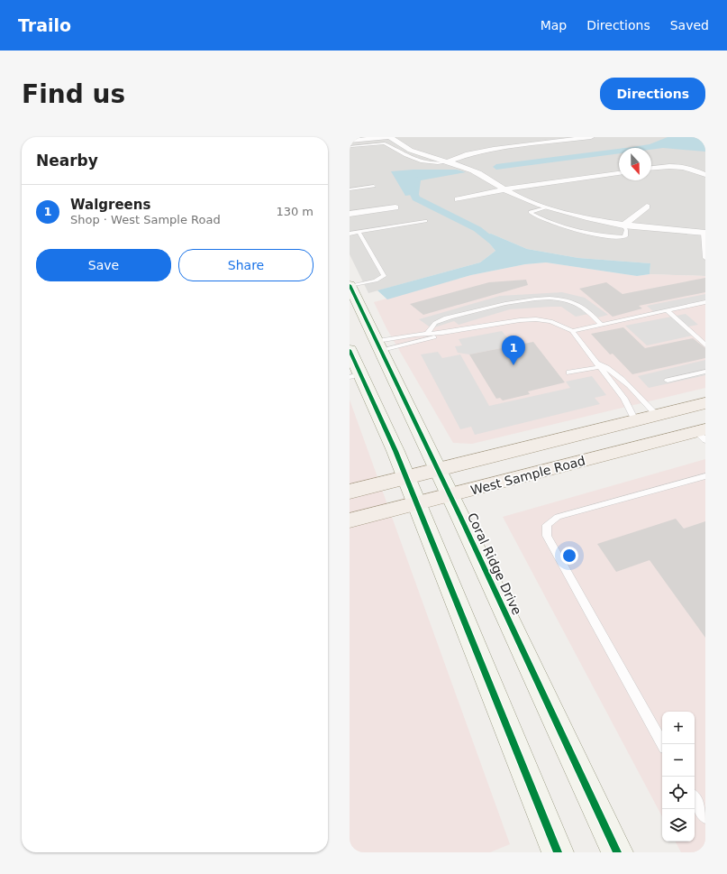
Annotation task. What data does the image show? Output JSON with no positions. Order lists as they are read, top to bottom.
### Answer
{
  "streets": {
    "main road": ["West Sample Road", "Coral Ridge Drive"]
  },
  "crossings": [
    ["West Sample Road", "Coral Ridge Drive"]
  ],
  "north": "bottom",
  "page": {
    "header": "Trailo",
    "nav": ["Map", "Directions", "Saved"],
    "buttons": [
      "Directions",
      ["Save", "Share"]
    ],
    "title": "Find us",
    "heading": "Nearby",
    "list": [
      {
        "mark": "1",
        "name": "Walgreens",
        "note": "Shop · West Sample Road",
        "value": "130 m"
      }
    ],
    "pins": "1",
    "map_buttons": ["+", "−"]
  }
}
